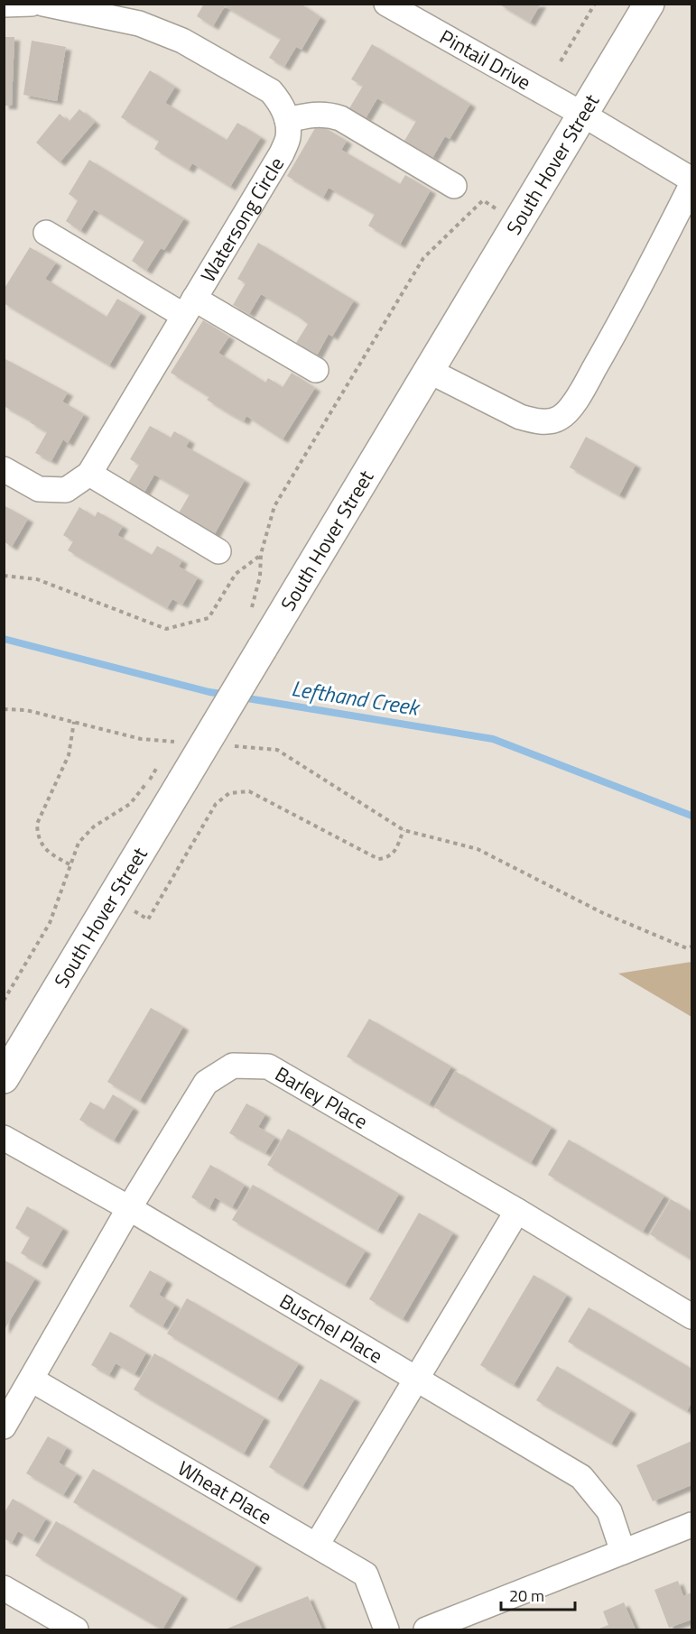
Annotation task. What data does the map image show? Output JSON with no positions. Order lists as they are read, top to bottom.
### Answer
{
  "streets": {
    "main road": ["South Hover Street"],
    "street": [
      "Pintail Drive",
      "Watersong Circle",
      "Barley Place",
      "Buschel Place",
      "Wheat Place"
    ]
  },
  "crossings": [
    ["Pintail Drive", "South Hover Street"],
    ["Barley Place", "Buschel Place"],
    ["Barley Place", "Wheat Place"]
  ],
  "water": ["Lefthand Creek"],
  "scale_bar": "20 m"
}
